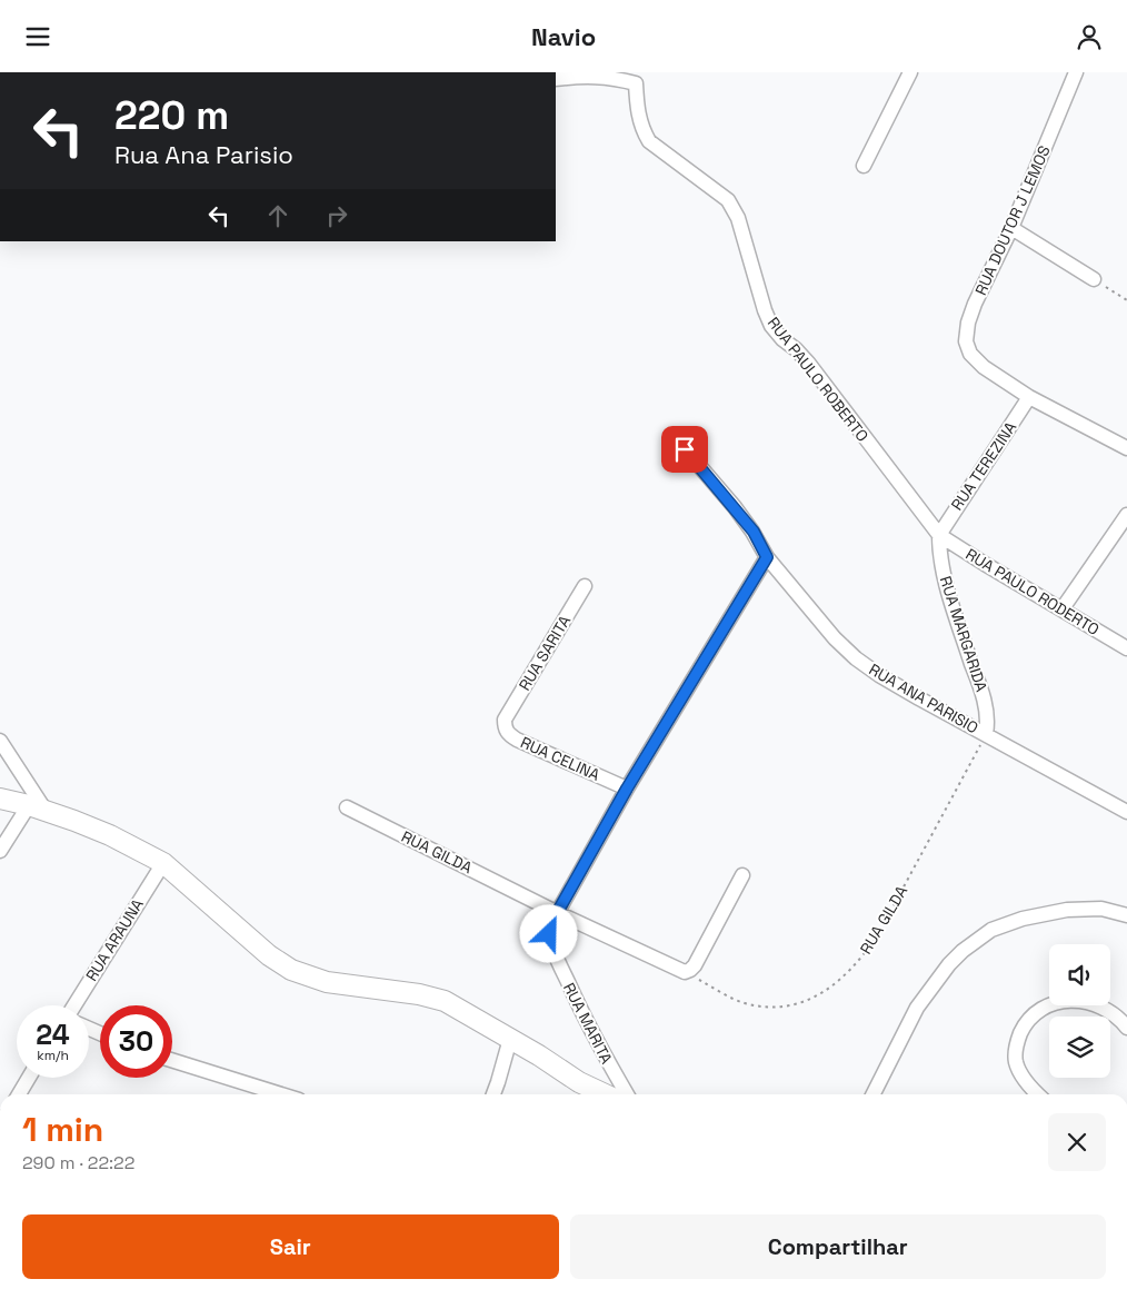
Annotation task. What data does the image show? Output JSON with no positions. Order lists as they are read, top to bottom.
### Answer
{
  "streets": {
    "street": [
      "RUA DOUTOR J LEMOS",
      "RUA PAULO ROBERTO",
      "RUA TEREZINA",
      "RUA PAULO RODERTO",
      "RUA MARGARIDA",
      "RUA SARITA",
      "RUA ANA PARISIO",
      "RUA CELINA",
      "RUA GILDA",
      "RUA ARAUNA",
      "RUA MARITA"
    ]
  },
  "crossings": [
    ["RUA DOUTOR J LEMOS", "RUA TEREZINA"],
    ["RUA PAULO ROBERTO", "RUA TEREZINA"],
    ["RUA PAULO ROBERTO", "RUA PAULO RODERTO"],
    ["RUA PAULO ROBERTO", "RUA MARGARIDA"],
    ["RUA TEREZINA", "RUA PAULO RODERTO"],
    ["RUA TEREZINA", "RUA MARGARIDA"],
    ["RUA PAULO RODERTO", "RUA MARGARIDA"],
    ["RUA MARGARIDA", "RUA ANA PARISIO"],
    ["RUA MARGARIDA", "RUA GILDA"],
    ["RUA SARITA", "RUA CELINA"],
    ["RUA ANA PARISIO", "RUA GILDA"],
    ["RUA GILDA", "RUA MARITA"]
  ],
  "page": {
    "header": "Navio",
    "turn": ["220 m", "Rua Ana Parisio"],
    "speed": "24 km/h",
    "limit": "30",
    "heading": ["1 min", "290 m · 22:22"],
    "buttons": ["Sair", "Compartilhar"]
  }
}
